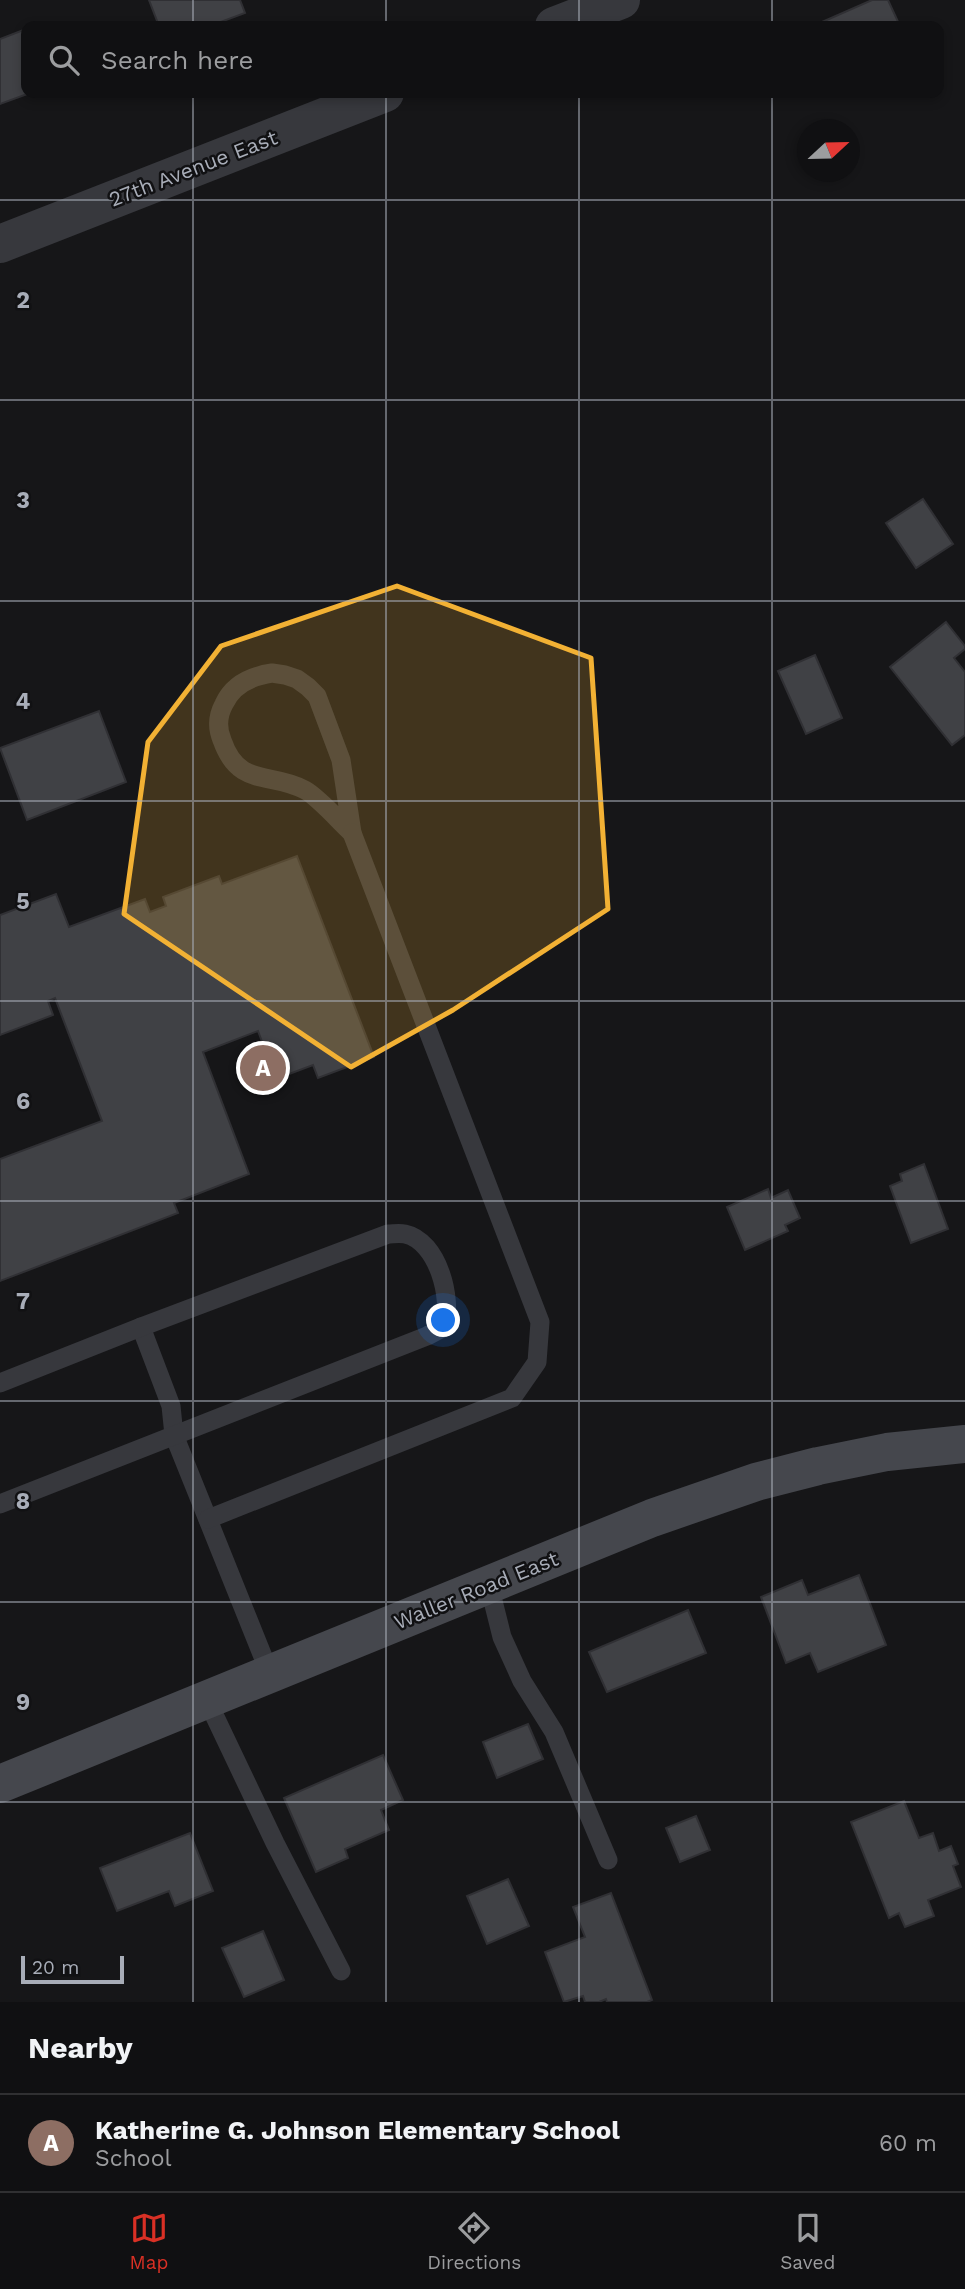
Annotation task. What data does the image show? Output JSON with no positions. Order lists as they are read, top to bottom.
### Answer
{
  "streets": {
    "street": ["27th Avenue East", "Waller Road East"]
  },
  "scale_bar": "20 m",
  "north": "right",
  "page": {
    "search": "Search here",
    "pins": "A",
    "scale": "20 m",
    "heading": "Nearby",
    "list": [
      {
        "mark": "A",
        "name": "Katherine G. Johnson Elementary School",
        "note": "School",
        "value": "60 m"
      }
    ],
    "nav": ["Map", "Directions", "Saved"]
  },
  "grid": {
    "rows": [
      "2",
      "3",
      "4",
      "5",
      "6",
      "7",
      "8",
      "9"
    ]
  }
}
